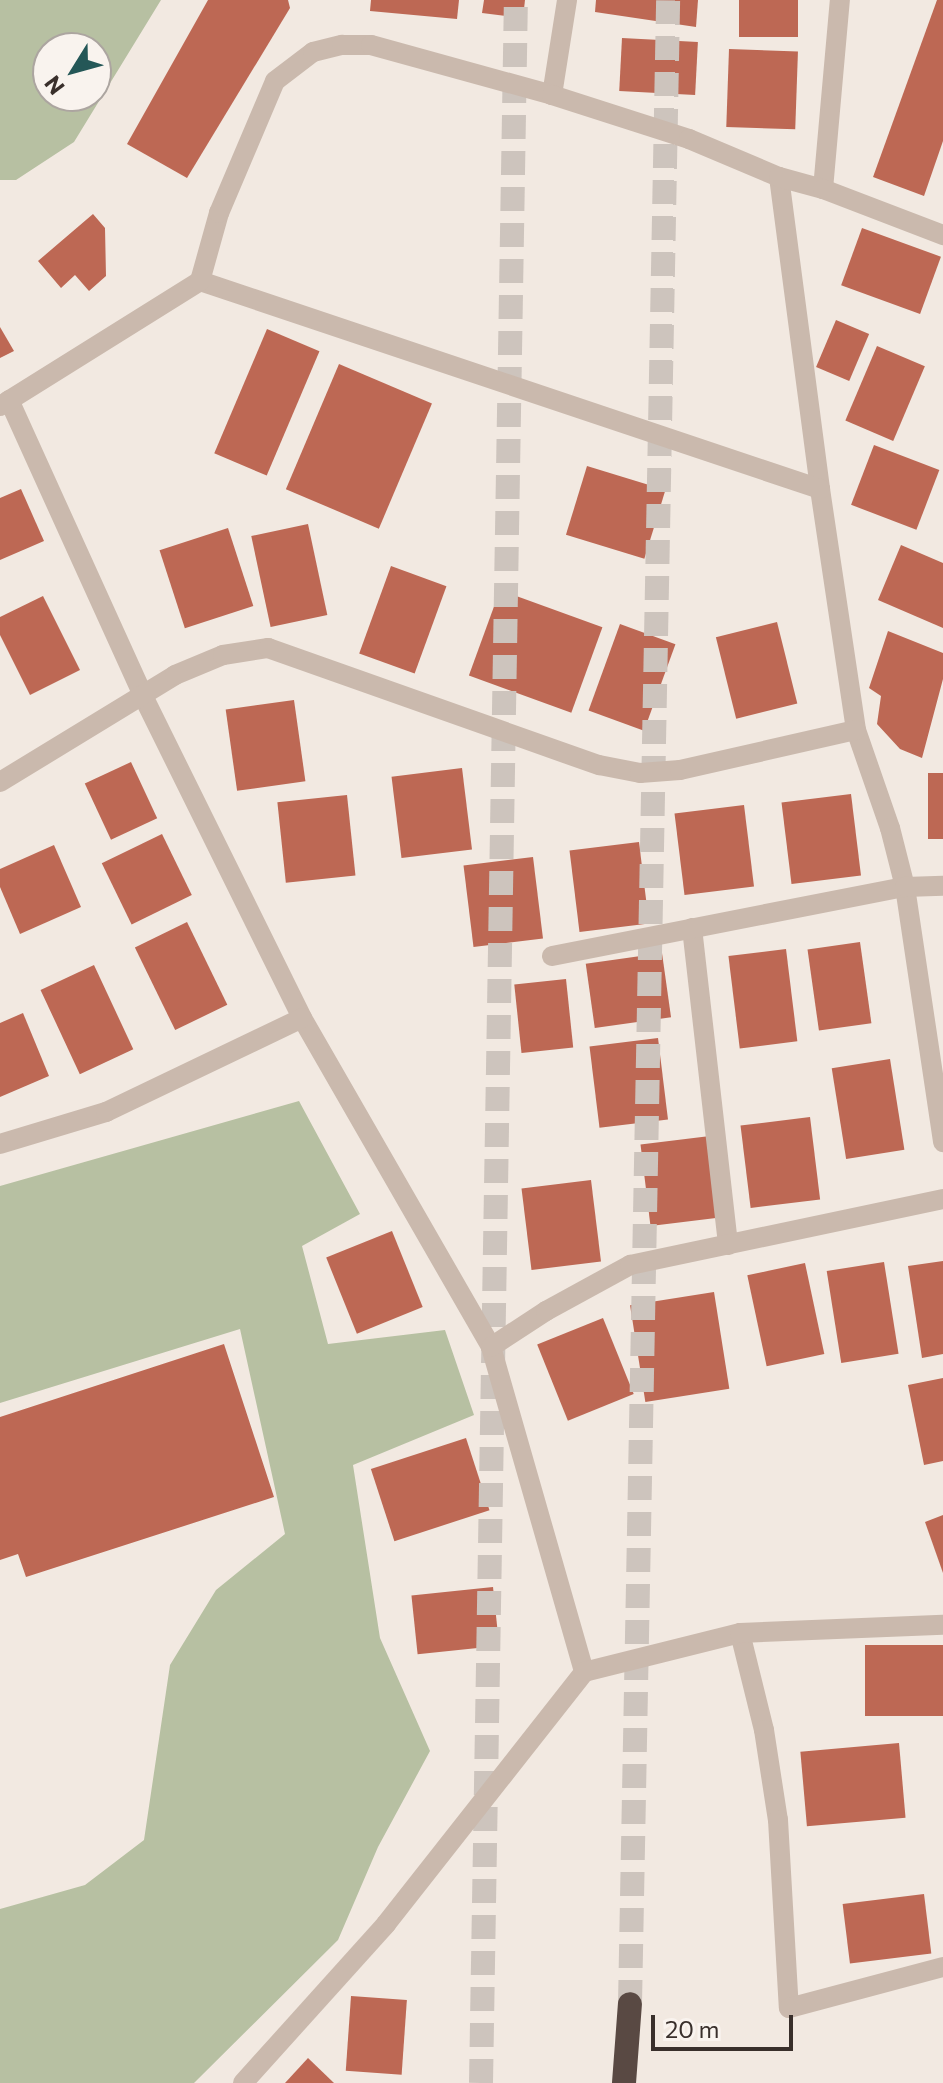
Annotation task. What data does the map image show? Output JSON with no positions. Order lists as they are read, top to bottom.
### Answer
{
  "scale_bar": "20 m",
  "north": "bottom left"
}
